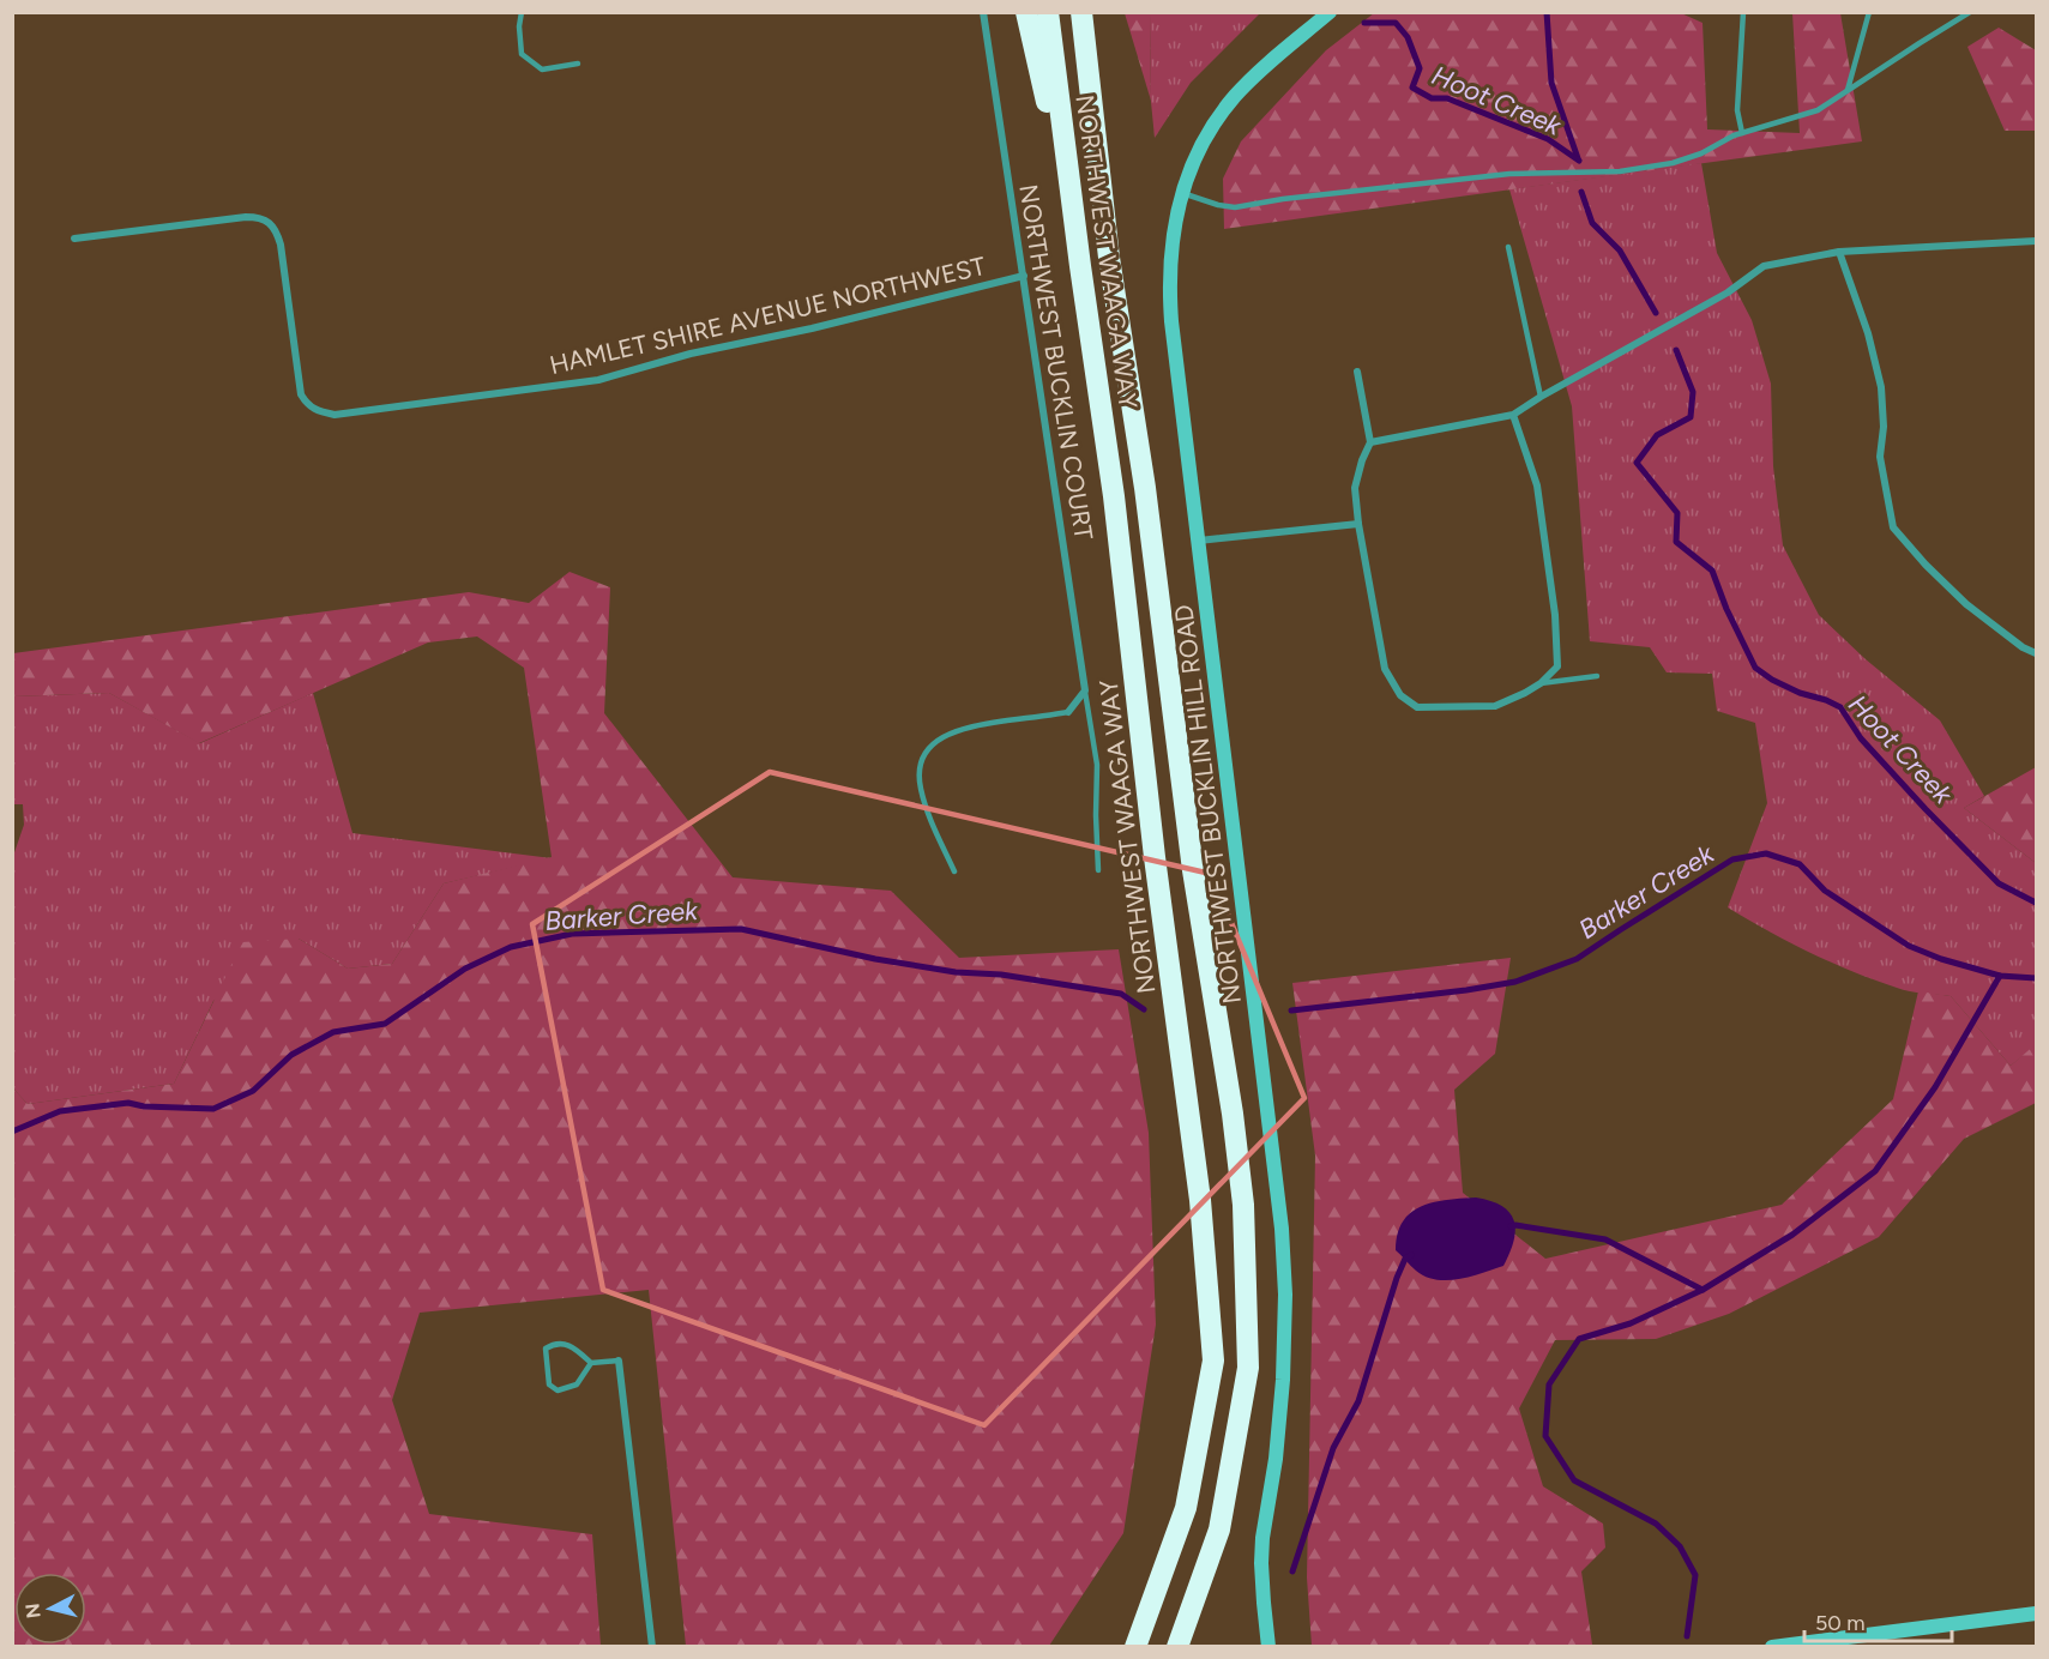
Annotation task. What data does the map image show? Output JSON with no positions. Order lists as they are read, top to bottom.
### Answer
{
  "streets": {
    "highway": ["NORTHWEST WAAGA WAY"],
    "main road": ["NORTHWEST BUCKLIN HILL ROAD"],
    "street": ["HAMLET SHIRE AVENUE NORTHWEST", "NORTHWEST BUCKLIN COURT"]
  },
  "crossings": [
    ["HAMLET SHIRE AVENUE NORTHWEST", "NORTHWEST BUCKLIN COURT"]
  ],
  "water": ["Hoot Creek", "Barker Creek"],
  "scale_bar": "50 m",
  "north": "left"
}
